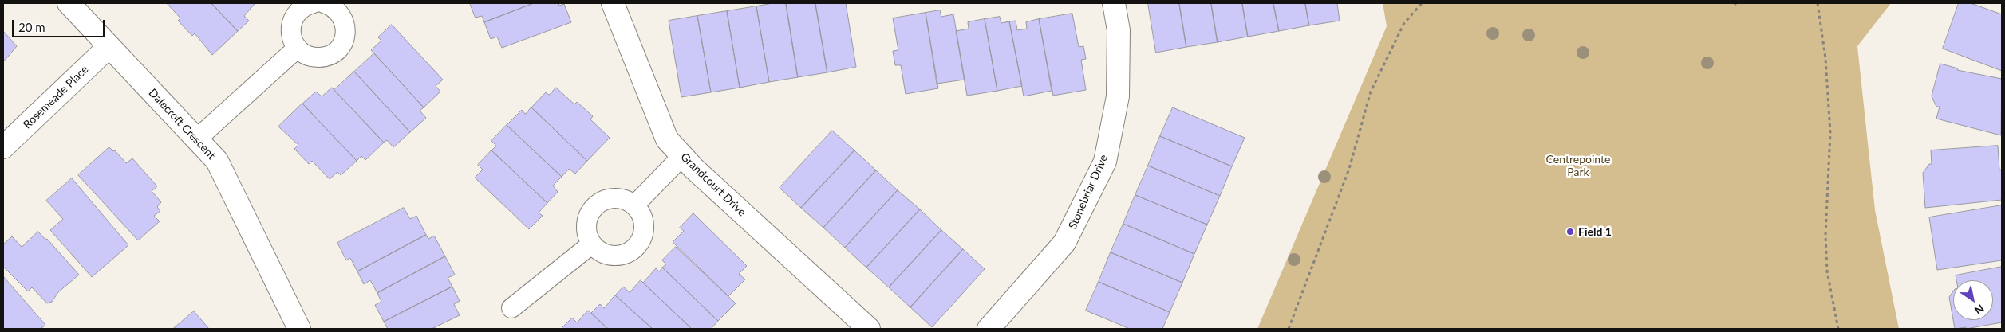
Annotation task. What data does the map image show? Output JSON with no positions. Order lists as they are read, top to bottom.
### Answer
{
  "streets": {
    "street": [
      "Rosemeade Place",
      "Dalecroft Crescent",
      "Grandcourt Drive",
      "Stonebriar Drive"
    ]
  },
  "crossings": [
    ["Rosemeade Place", "Dalecroft Crescent"]
  ],
  "parks": ["Centrepointe Park"],
  "places": ["Field 1"],
  "scale_bar": "20 m",
  "north": "bottom right"
}
